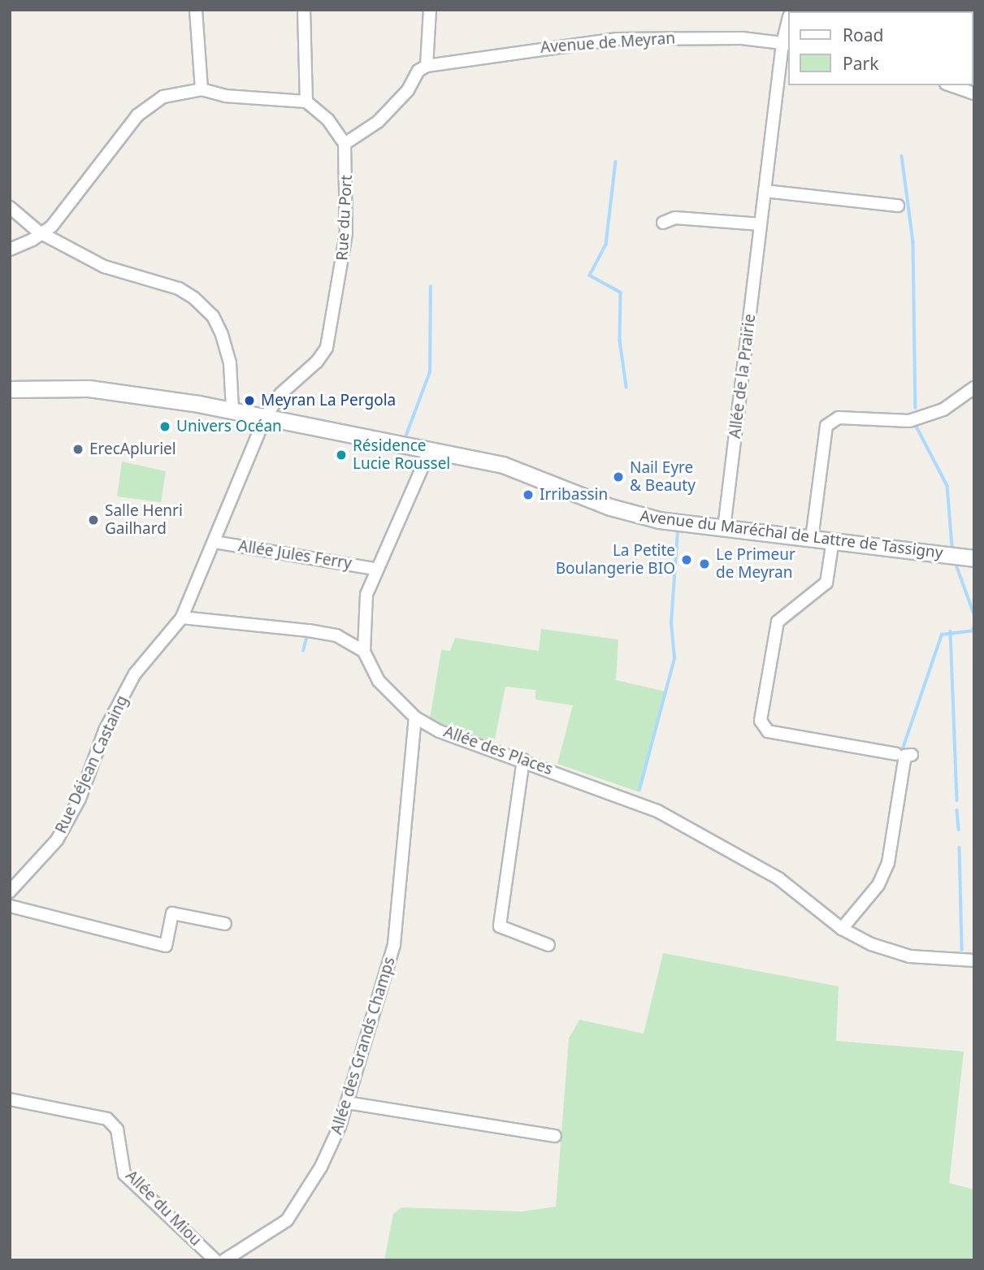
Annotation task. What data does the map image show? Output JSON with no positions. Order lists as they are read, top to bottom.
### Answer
{
  "streets": {
    "main road": ["Avenue du Maréchal de Lattre de Tassigny"],
    "street": [
      "Avenue de Meyran",
      "Rue du Port",
      "Allée de la Prairie",
      "Allée Jules Ferry",
      "Allée des Places",
      "Rue Déjean Castaing",
      "Allée des Grands Champs",
      "Allée du Miou"
    ]
  },
  "crossings": [
    ["Avenue de Meyran", "Allée de la Prairie"],
    ["Rue du Port", "Avenue du Maréchal de Lattre de Tassigny"],
    ["Rue du Port", "Rue Déjean Castaing"],
    ["Allée de la Prairie", "Avenue du Maréchal de Lattre de Tassigny"],
    ["Avenue du Maréchal de Lattre de Tassigny", "Rue Déjean Castaing"],
    ["Allée Jules Ferry", "Rue Déjean Castaing"],
    ["Allée des Places", "Allée des Grands Champs"]
  ],
  "places": [
    "Meyran La Pergola",
    "Univers Océan",
    "ErecApluriel",
    "Résidence Lucie Roussel",
    "Nail Eyre & Beauty",
    "Irribassin",
    "Salle Henri Gailhard",
    "La Petite Boulangerie BIO",
    "Le Primeur de Meyran"
  ],
  "legend": ["Road", "Park"]
}
